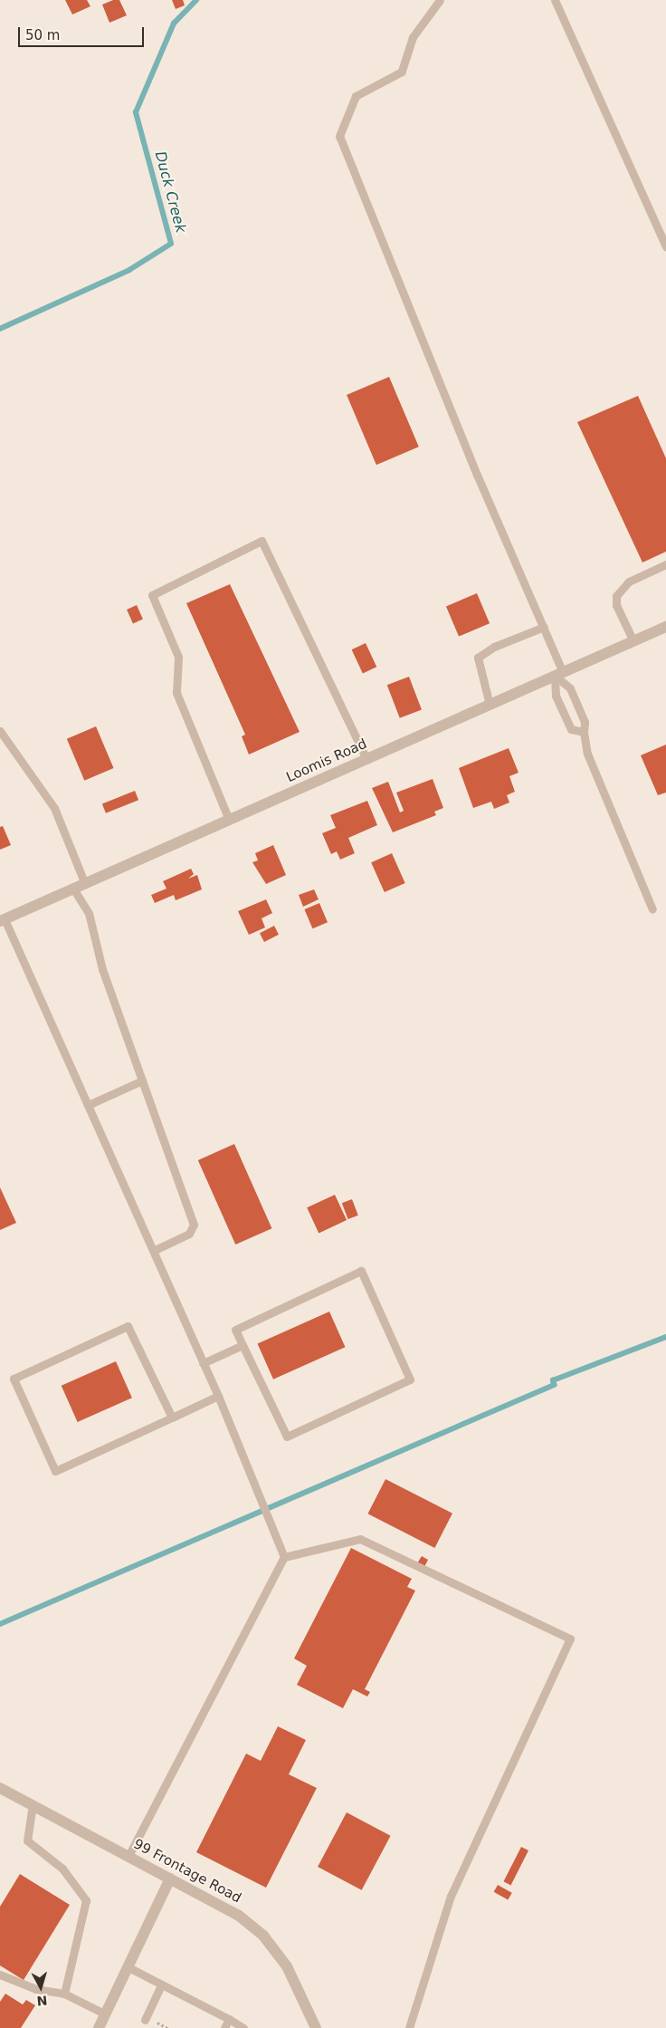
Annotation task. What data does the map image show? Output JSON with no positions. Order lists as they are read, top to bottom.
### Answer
{
  "streets": {
    "street": ["Loomis Road", "99 Frontage Road"]
  },
  "water": ["Duck Creek"],
  "scale_bar": "50 m",
  "north": "bottom"
}
